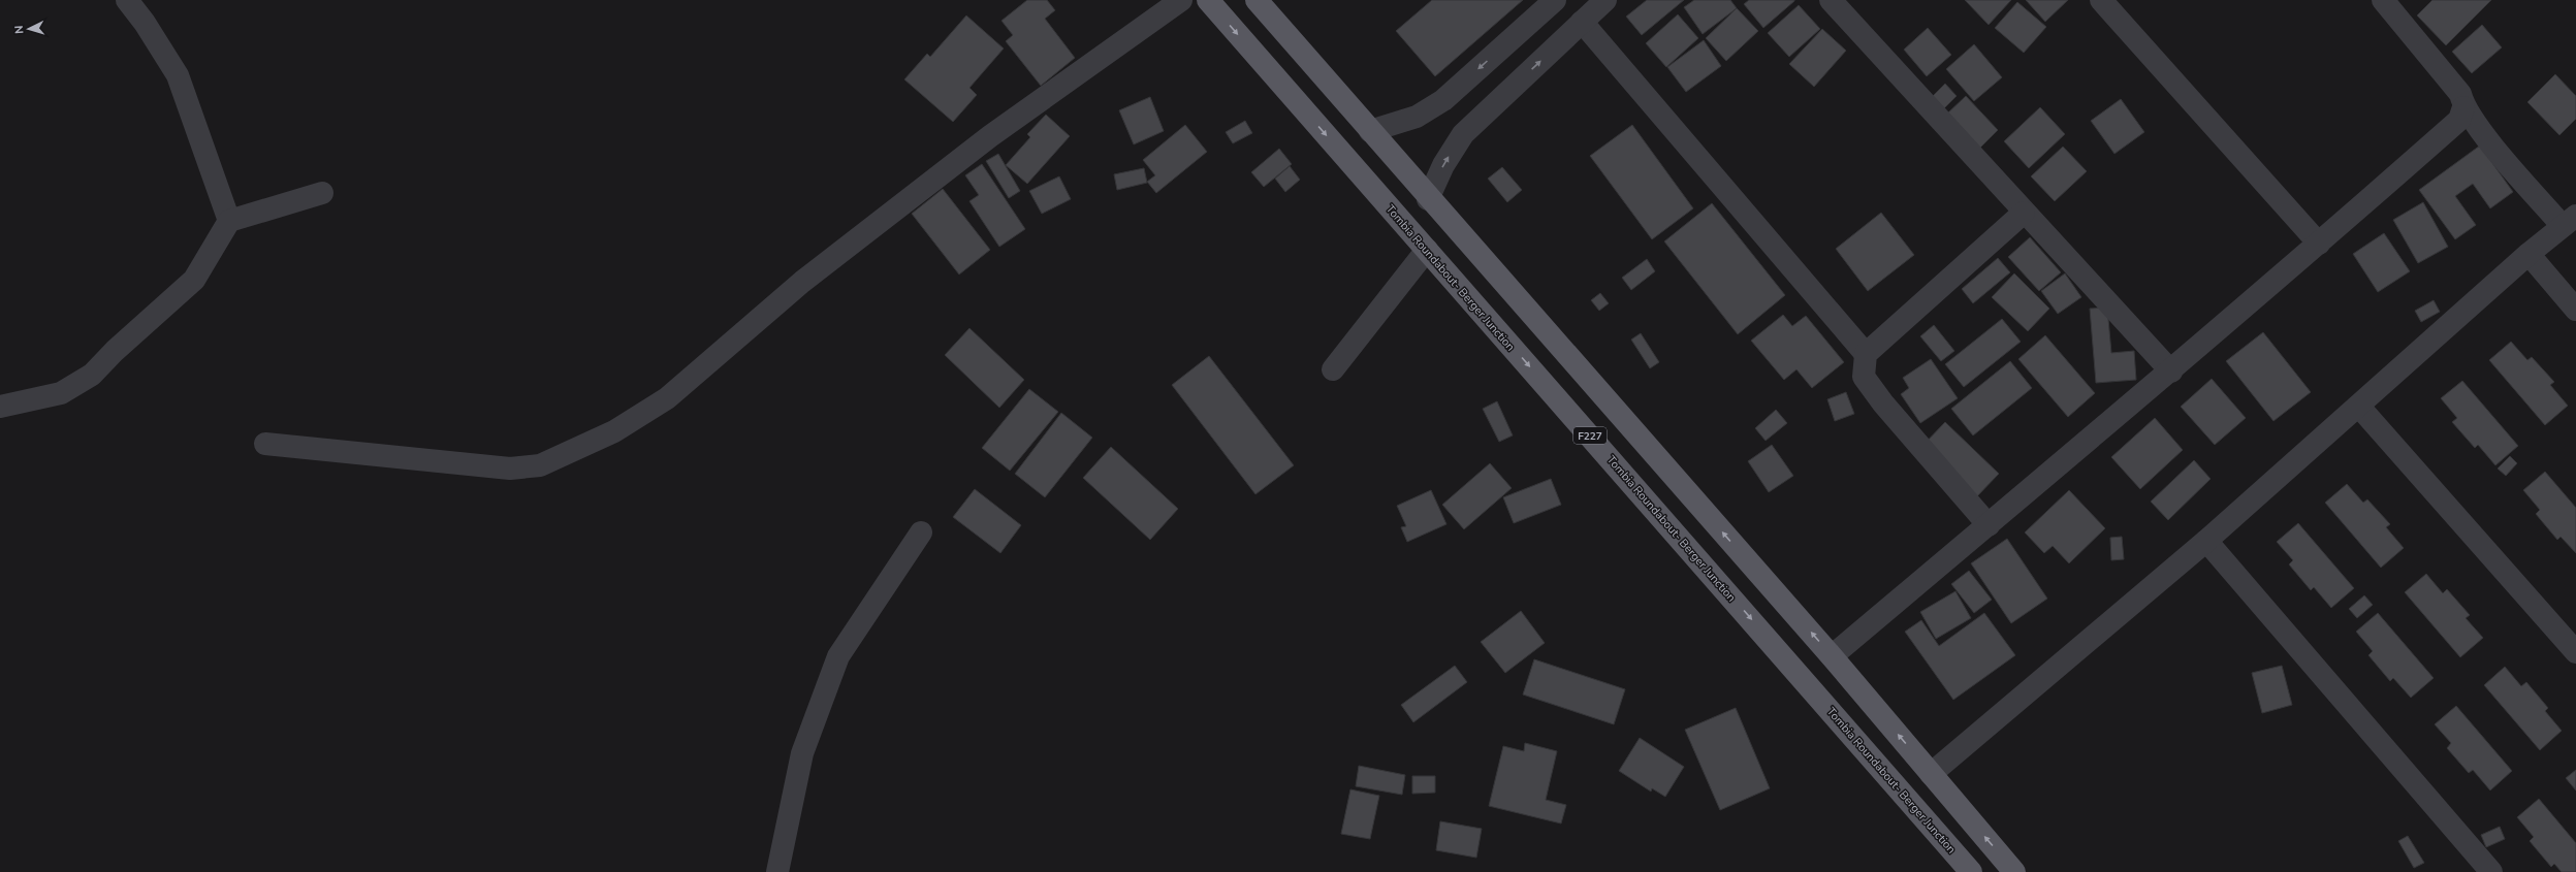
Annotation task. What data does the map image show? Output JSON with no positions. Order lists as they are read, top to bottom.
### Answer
{
  "streets": {
    "main road": ["Tombia Roundabout- Berger Junction", "F227"]
  },
  "north": "left"
}
